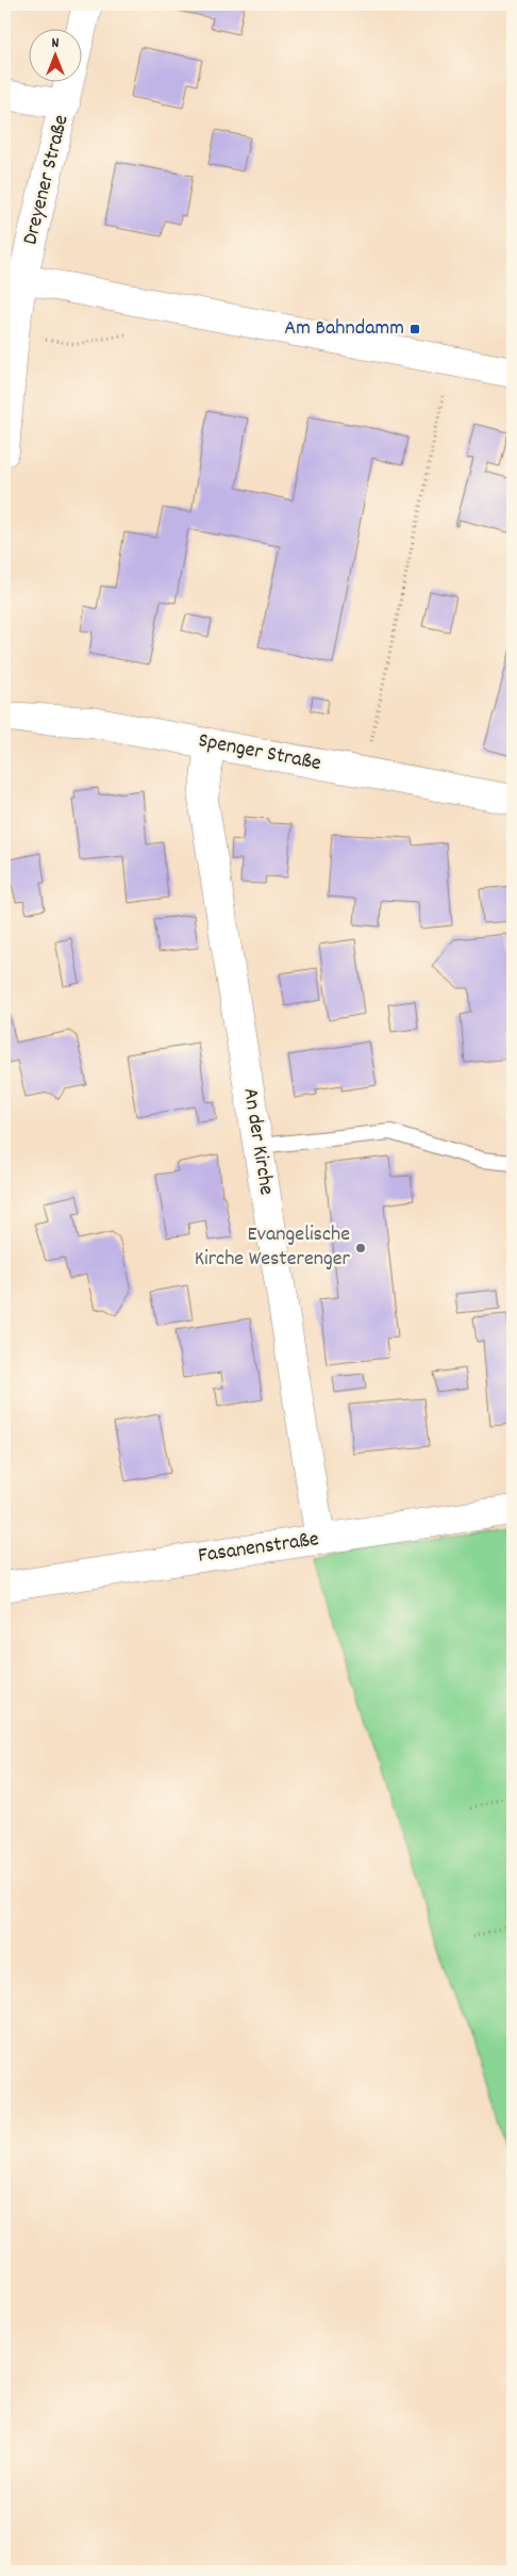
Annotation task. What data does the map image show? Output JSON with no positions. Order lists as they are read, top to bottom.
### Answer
{
  "streets": {
    "street": [
      "Dreyener Straße",
      "Spenger Straße",
      "An der Kirche",
      "Fasanenstraße"
    ]
  },
  "crossings": [
    ["Spenger Straße", "An der Kirche"],
    ["An der Kirche", "Fasanenstraße"]
  ],
  "places": {
    "transit": ["Am Bahndamm"],
    "other": ["Evangelische Kirche Westerenger"]
  },
  "north": "top"
}
